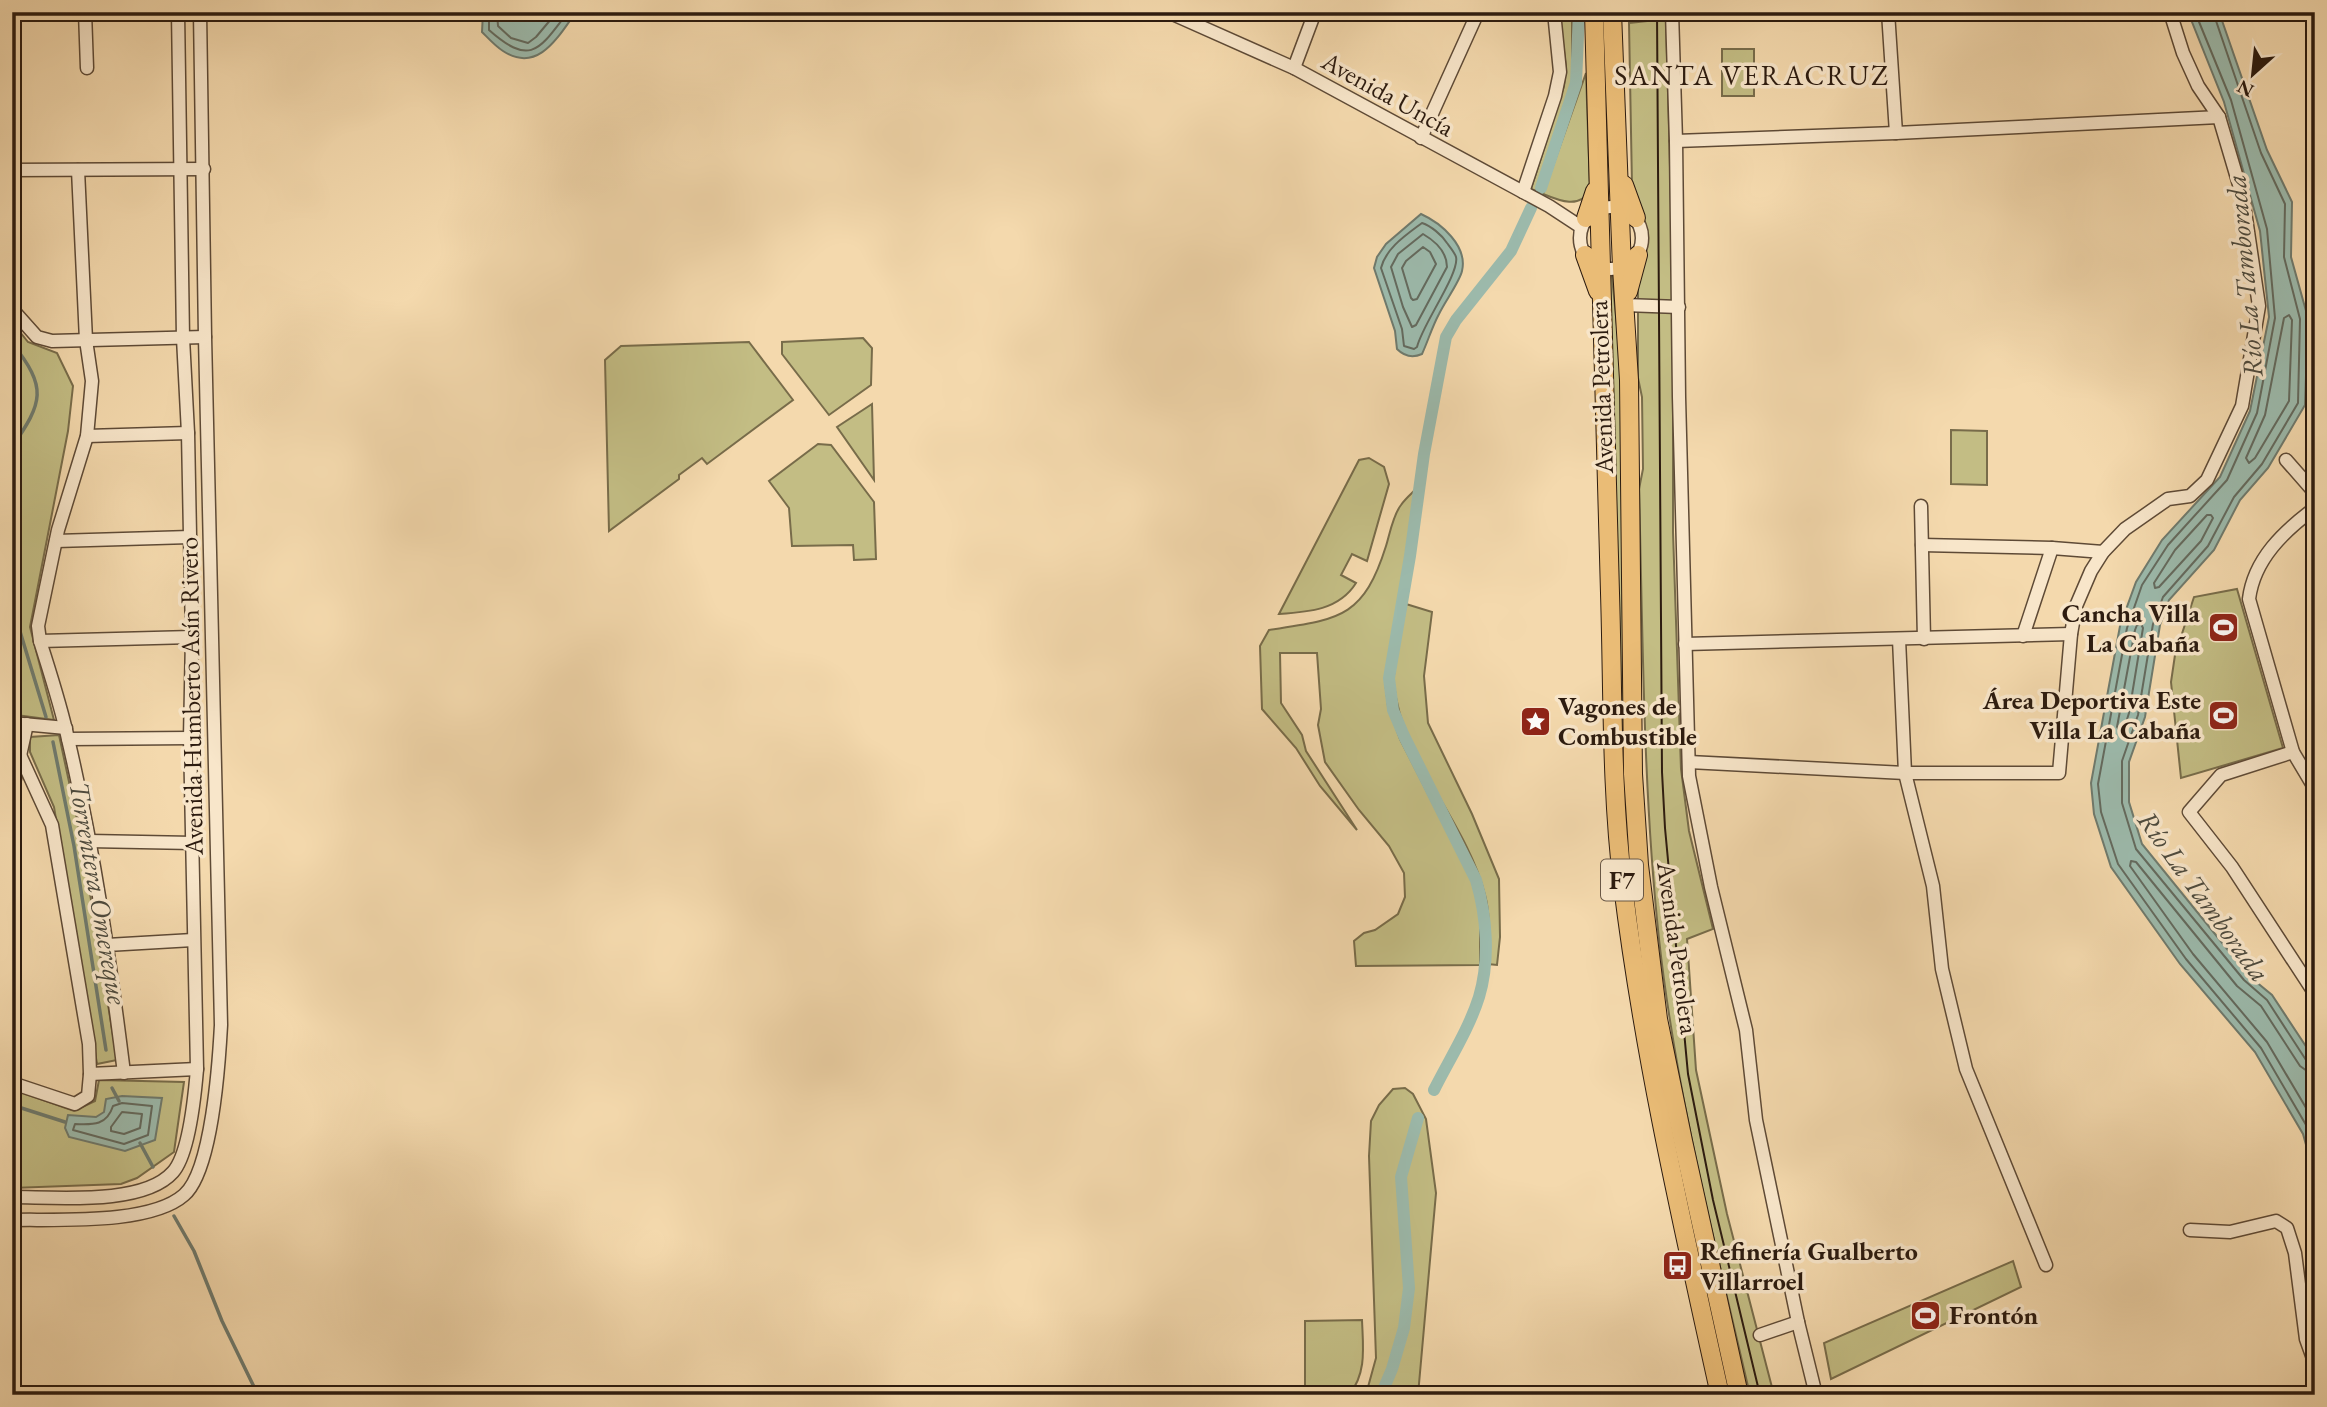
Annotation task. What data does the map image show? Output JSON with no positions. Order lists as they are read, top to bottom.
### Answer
{
  "streets": {
    "highway": ["Avenida Petrolera", "F7"],
    "street": ["Avenida Uncía", "Avenida Humberto Asín Rivero"]
  },
  "crossings": [
    ["Avenida Uncía", "Avenida Petrolera"],
    ["Avenida Uncía", "F7"],
    ["Avenida Petrolera", "F7"]
  ],
  "districts": ["SANTA VERACRUZ"],
  "water": ["Río La Tamborada", "Torrentera Omereque"],
  "places": {
    "sports": ["Cancha Villa La Cabaña", "Área Deportiva Este Villa La Cabaña", "Frontón"],
    "place": ["Vagones de Combustible"],
    "bus stop": ["Refinería Gualberto Villarroel"]
  },
  "north": "bottom left"
}
